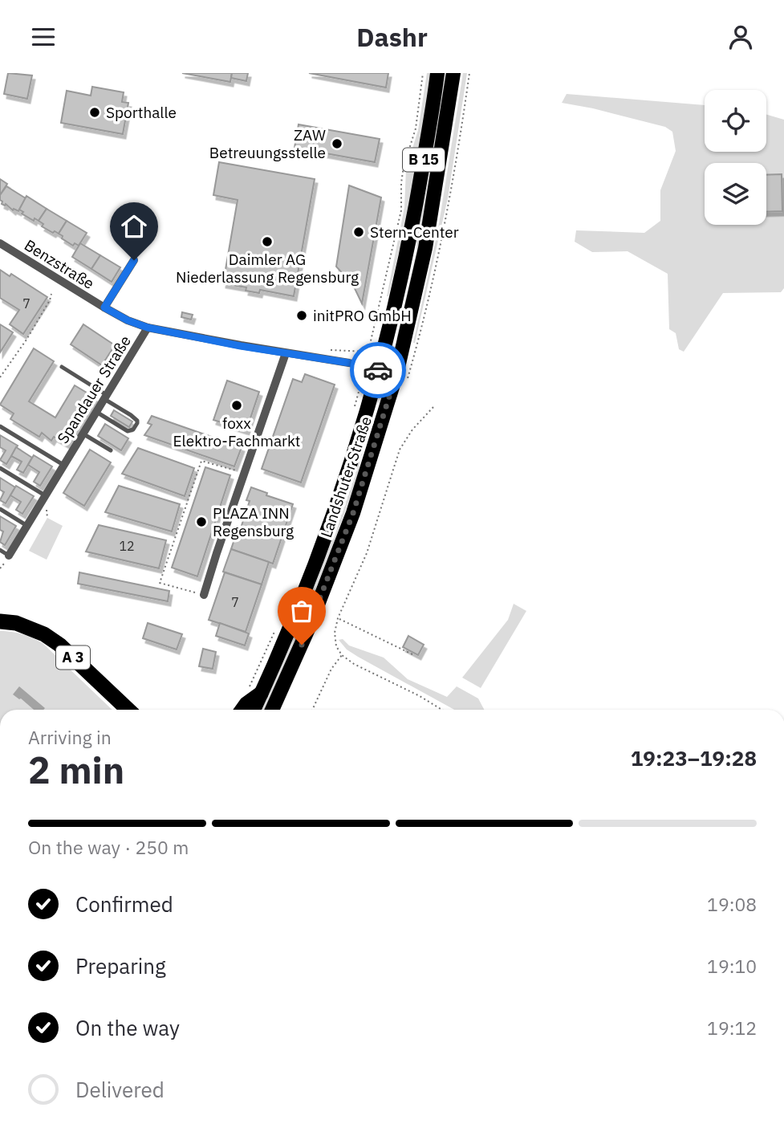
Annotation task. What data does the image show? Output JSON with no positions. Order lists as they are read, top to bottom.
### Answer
{
  "streets": {
    "highway": ["A 3"],
    "main road": ["B 15", "Landshuter Straße"],
    "street": ["Benzstraße", "Spandauer Straße"]
  },
  "crossings": [
    ["Benzstraße", "Spandauer Straße"],
    ["Benzstraße", "Landshuter Straße"]
  ],
  "places": [
    "Sporthalle",
    "ZAW Betreuungsstelle",
    "Stern-Center",
    "Daimler AG Niederlassung Regensburg",
    "initPRO GmbH",
    "foxx Elektro-Fachmarkt",
    "PLAZA INN Regensburg"
  ],
  "house_numbers": ["7", "12", "7"],
  "page": {
    "header": "Dashr",
    "heading": ["2 min", "Arriving in", "19:23–19:28"],
    "bar": "On the way · 250 m",
    "list": [
      ["Confirmed", "19:08"],
      ["Preparing", "19:10"],
      ["On the way", "19:12"],
      "Delivered"
    ]
  }
}
